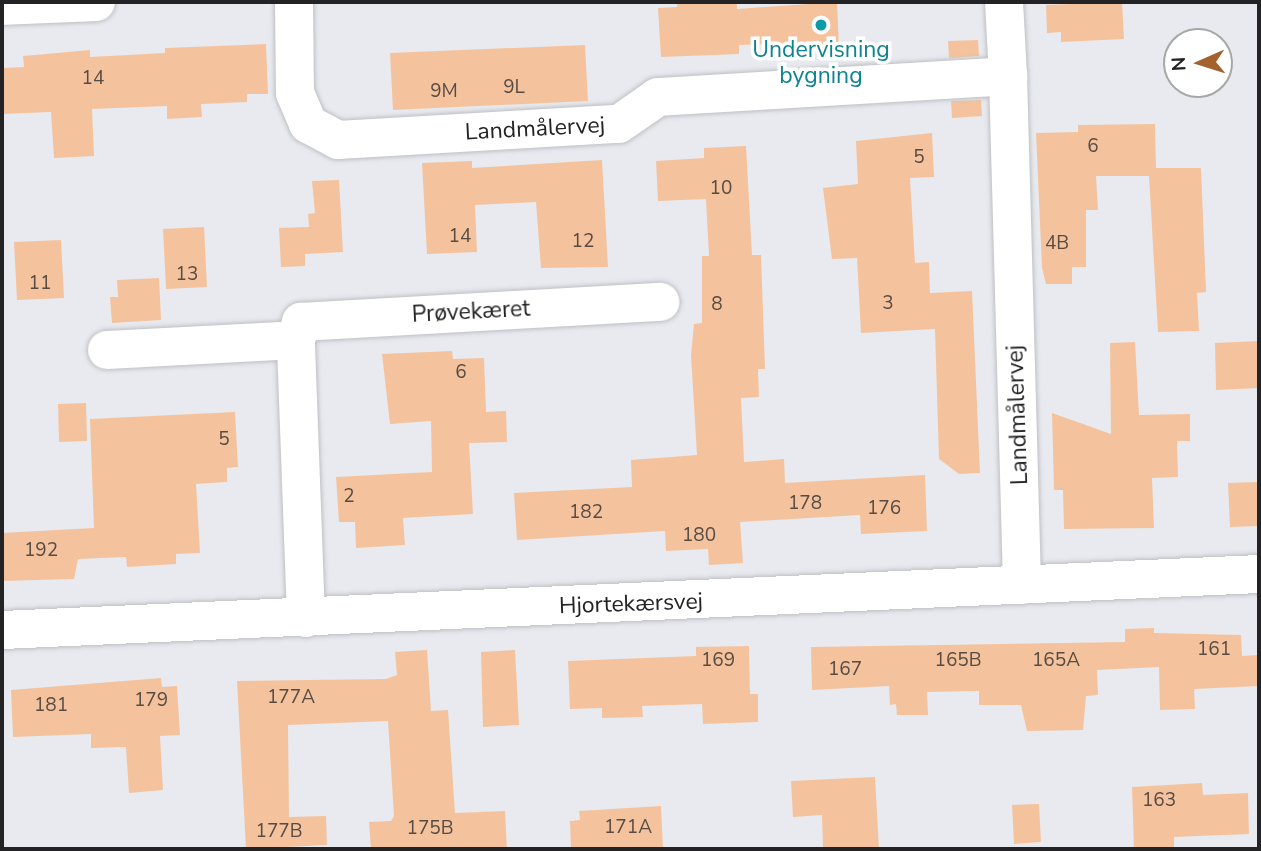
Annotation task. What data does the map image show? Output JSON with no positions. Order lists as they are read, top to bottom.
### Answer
{
  "streets": {
    "street": ["Landmålervej", "Prøvekæret", "Hjortekærsvej"]
  },
  "crossings": [
    ["Landmålervej", "Hjortekærsvej"]
  ],
  "places": ["Undervisning bygning"],
  "house_numbers": [
    "14",
    "9L",
    "9M",
    "6",
    "5",
    "10",
    "14",
    "12",
    "4B",
    "13",
    "11",
    "3",
    "8",
    "6",
    "5",
    "2",
    "178",
    "176",
    "182",
    "180",
    "192",
    "161",
    "169",
    "165B",
    "165A",
    "167",
    "177A",
    "179",
    "181",
    "163",
    "171A",
    "175B",
    "177B"
  ],
  "north": "left"
}
